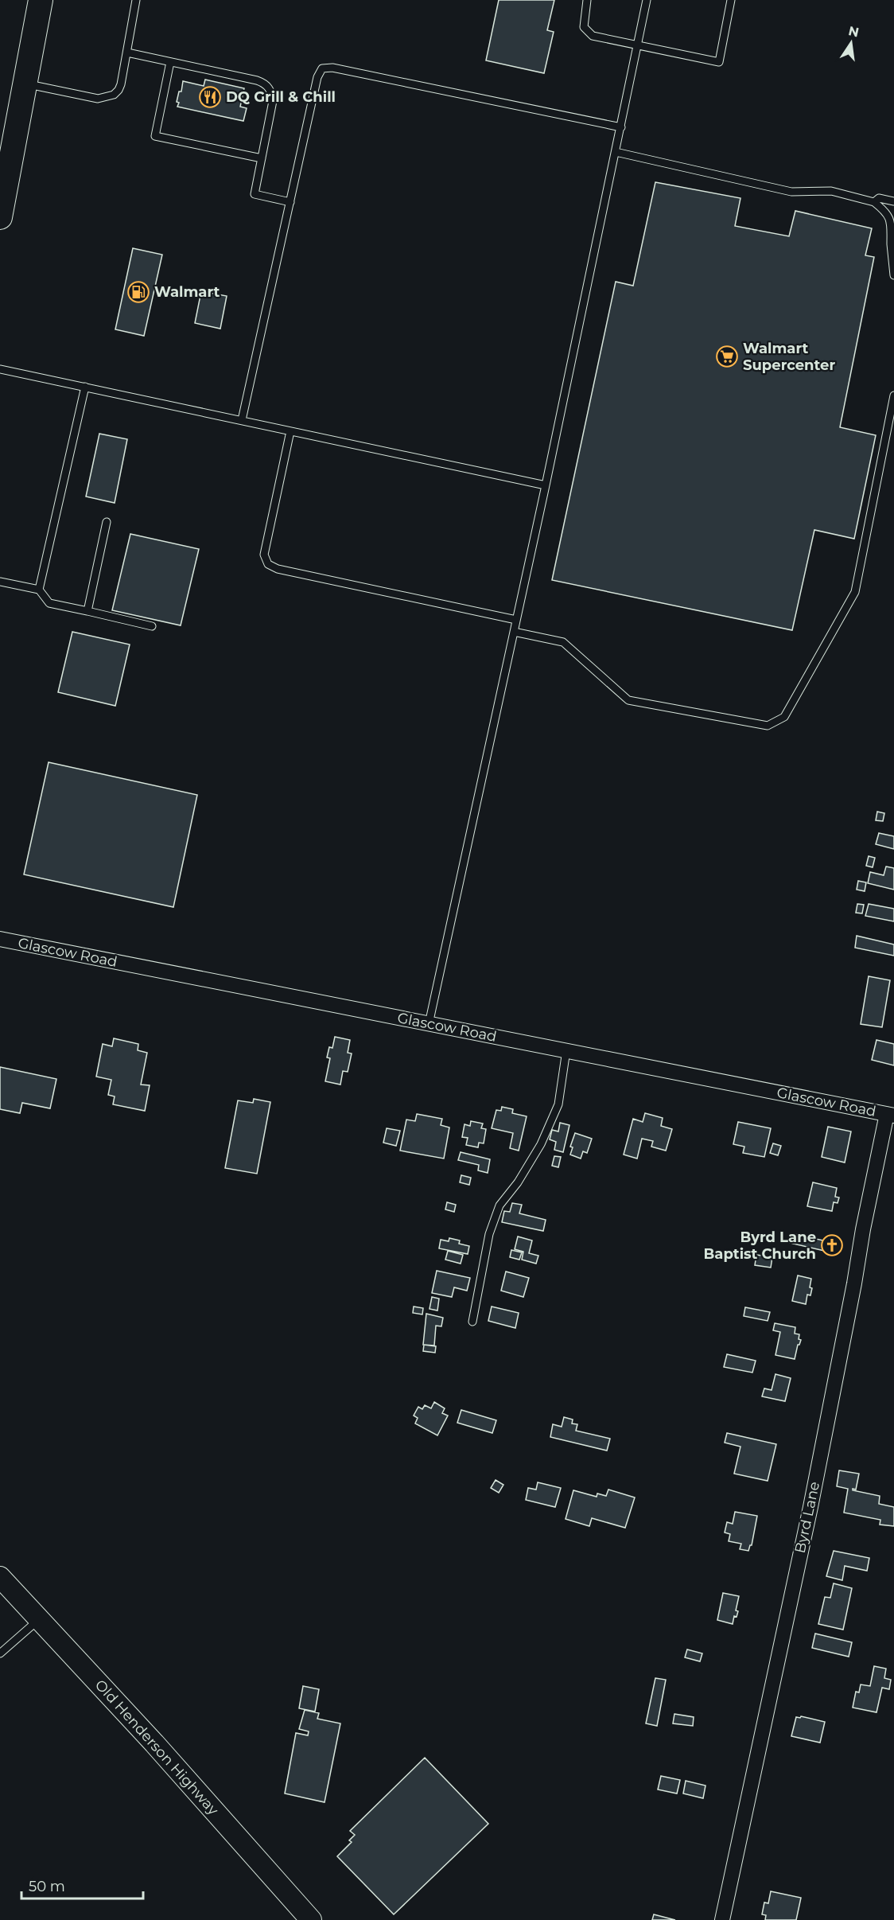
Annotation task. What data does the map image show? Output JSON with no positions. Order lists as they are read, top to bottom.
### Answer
{
  "streets": {
    "main road": ["Old Henderson Highway"],
    "street": ["Glascow Road", "Byrd Lane"]
  },
  "crossings": [
    ["Glascow Road", "Byrd Lane"]
  ],
  "places": {
    "restaurant": ["DQ Grill & Chill"],
    "fuel station": ["Walmart"],
    "supermarket": ["Walmart Supercenter"],
    "church": ["Byrd Lane Baptist Church"]
  },
  "scale_bar": "50 m",
  "north": "top"
}
